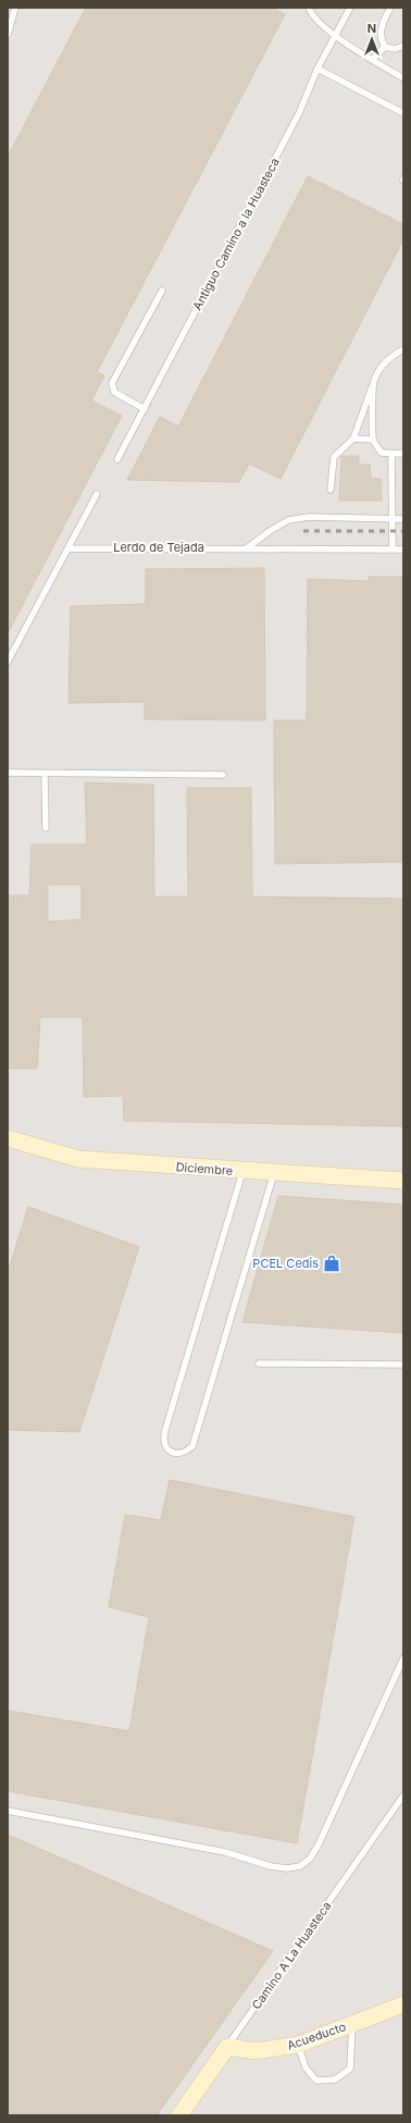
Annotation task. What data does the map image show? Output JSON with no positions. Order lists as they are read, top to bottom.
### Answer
{
  "streets": {
    "street": ["Diciembre", "Camino A La Huasteca", "Acueducto"],
    "lane": ["Antiguo Camino a la Huasteca", "Lerdo de Tejada"]
  },
  "crossings": [
    ["Camino A La Huasteca", "Acueducto"]
  ],
  "places": {
    "shop": ["PCEL Cedis"]
  },
  "north": "top"
}
